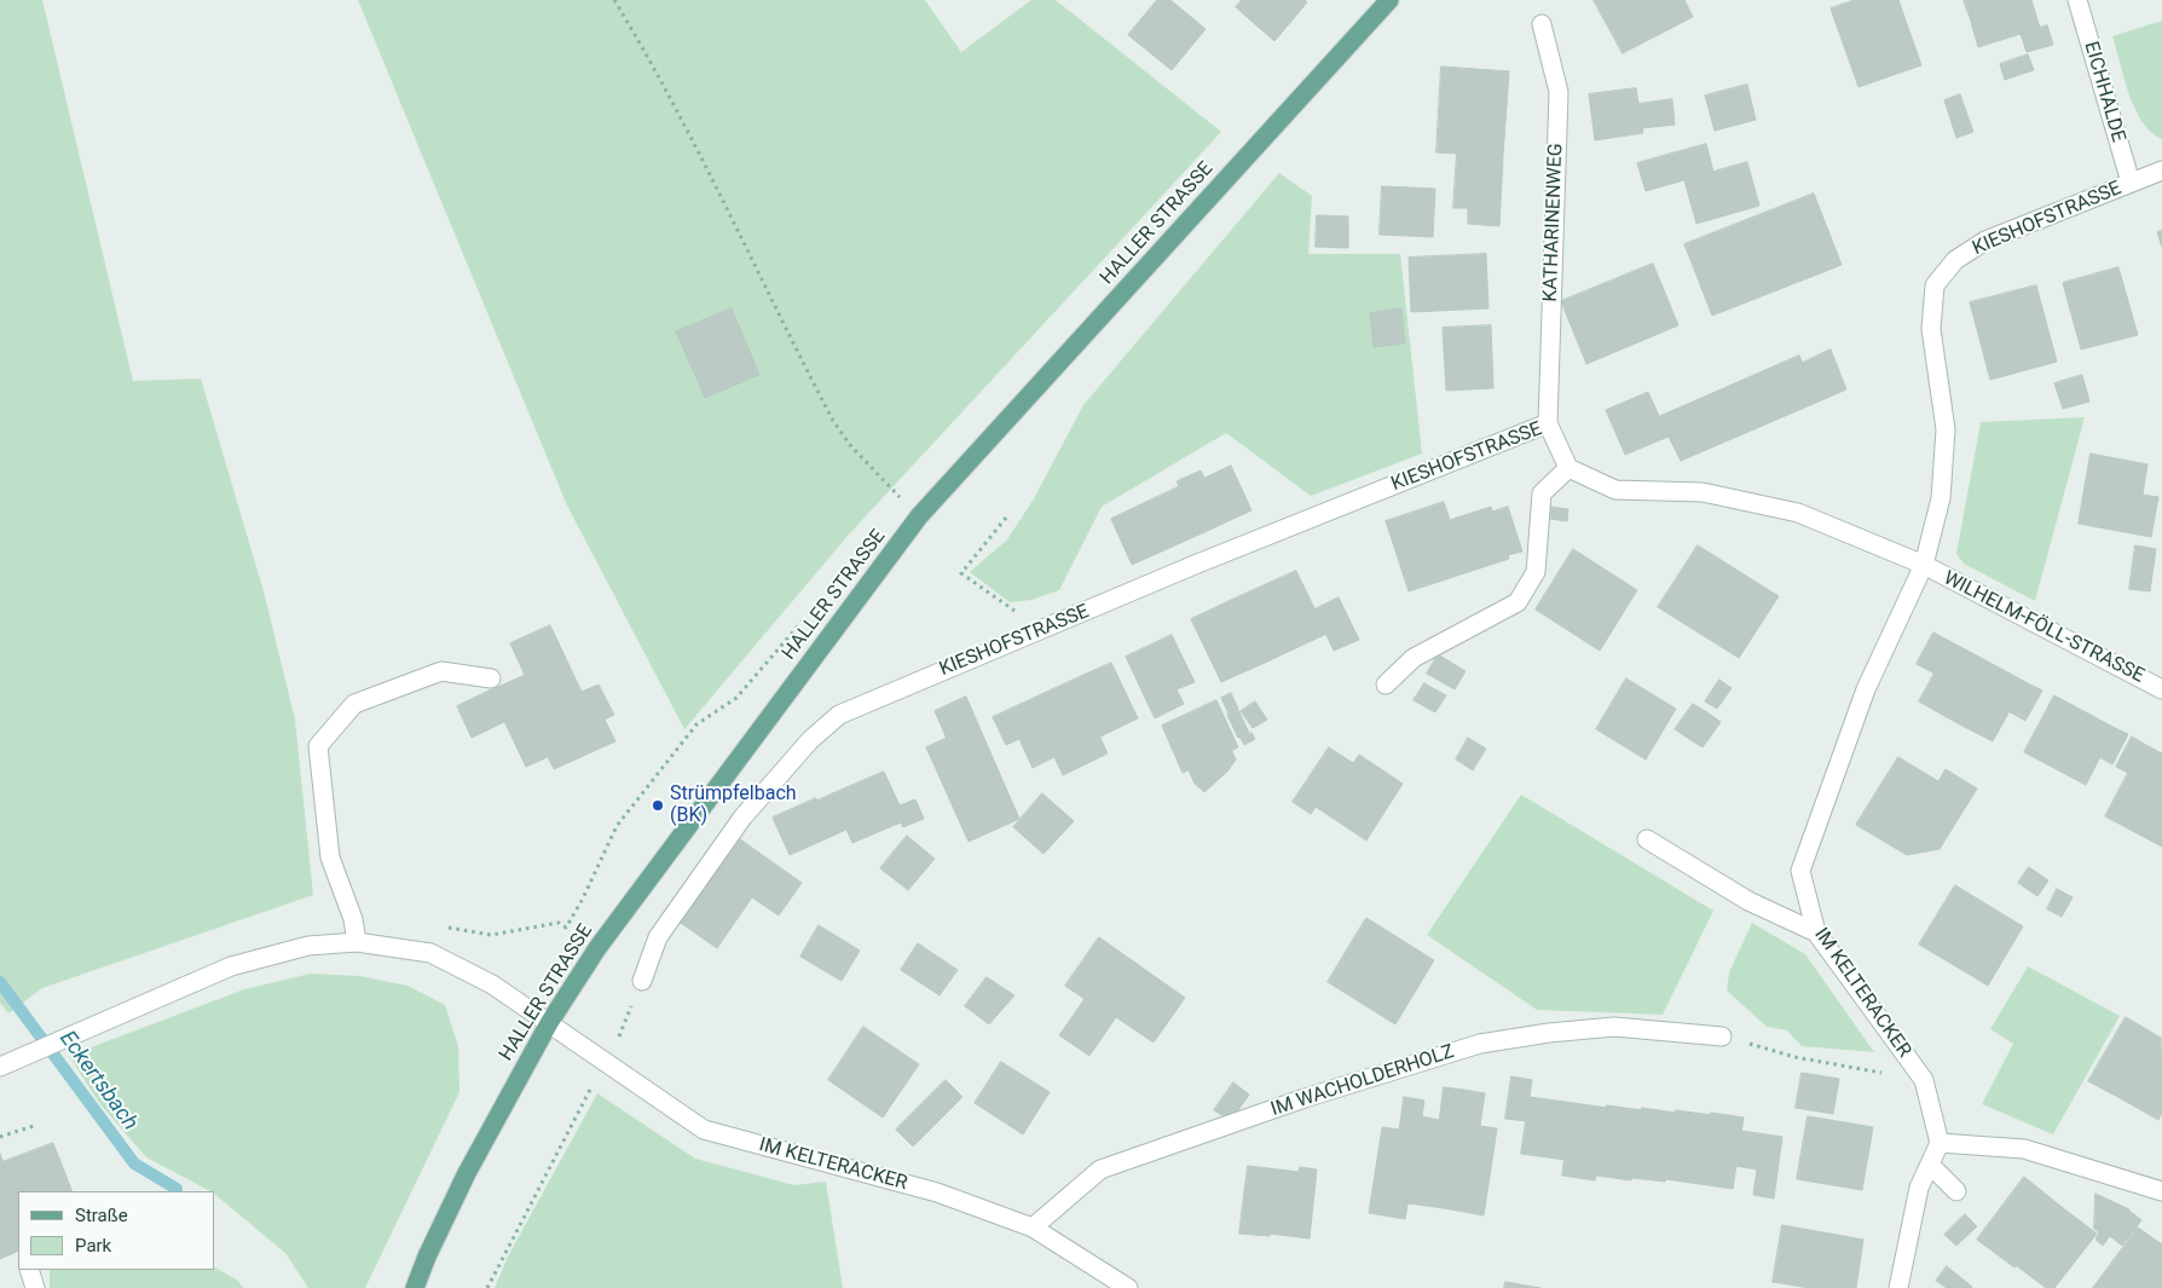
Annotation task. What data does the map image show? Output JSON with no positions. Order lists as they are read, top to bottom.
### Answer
{
  "streets": {
    "main road": ["HALLER STRASSE"],
    "street": [
      "EICHHALDE",
      "KIESHOFSTRASSE",
      "KATHARINENWEG",
      "WILHELM-FÖLL-STRASSE",
      "IM KELTERACKER",
      "IM WACHOLDERHOLZ"
    ]
  },
  "crossings": [
    ["EICHHALDE", "KIESHOFSTRASSE"],
    ["KIESHOFSTRASSE", "KATHARINENWEG"],
    ["KIESHOFSTRASSE", "WILHELM-FÖLL-STRASSE"],
    ["KIESHOFSTRASSE", "IM KELTERACKER"],
    ["HALLER STRASSE", "IM KELTERACKER"],
    ["WILHELM-FÖLL-STRASSE", "IM KELTERACKER"],
    ["IM KELTERACKER", "IM WACHOLDERHOLZ"]
  ],
  "water": ["Eckertsbach"],
  "places": ["Strümpfelbach (BK)"],
  "legend": ["Straße", "Park"]
}
